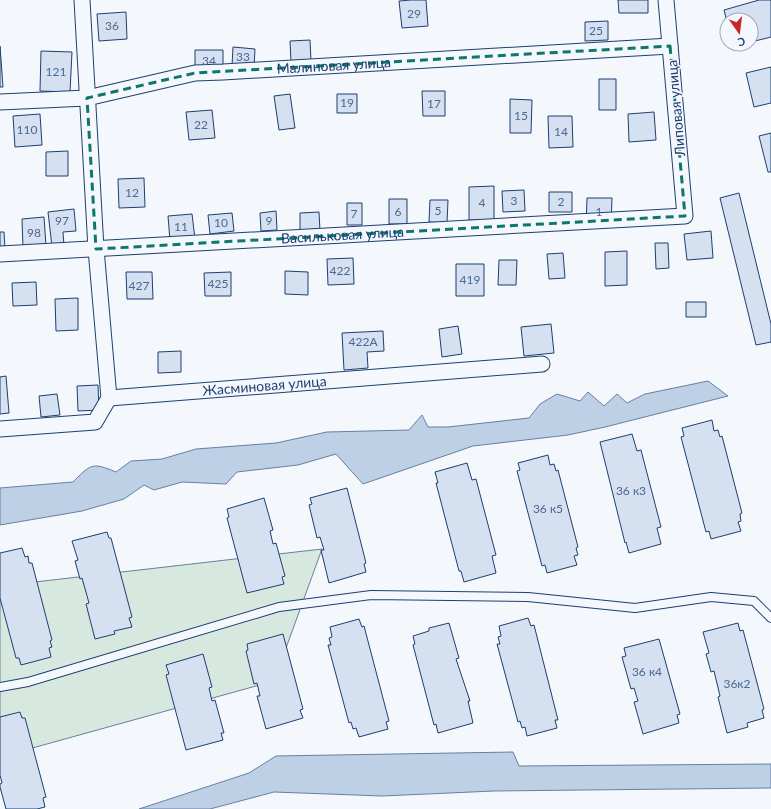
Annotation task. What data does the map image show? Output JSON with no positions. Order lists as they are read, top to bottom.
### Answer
{
  "streets": {
    "street": [
      "Малиновая улица",
      "Липовая улица",
      "Васильковая улица",
      "Жасминовая улица"
    ]
  },
  "crossings": [
    ["Малиновая улица", "Липовая улица"],
    ["Липовая улица", "Васильковая улица"]
  ],
  "house_numbers": [
    "29",
    "36",
    "25",
    "33",
    "34",
    "121",
    "19",
    "17",
    "15",
    "22",
    "110",
    "14",
    "12",
    "3",
    "2",
    "4",
    "5",
    "6",
    "1",
    "7",
    "97",
    "9",
    "10",
    "11",
    "98",
    "422",
    "419",
    "425",
    "427",
    "422А",
    "36 к3",
    "36 к5",
    "36 к4",
    "36к2"
  ],
  "north": "bottom"
}
